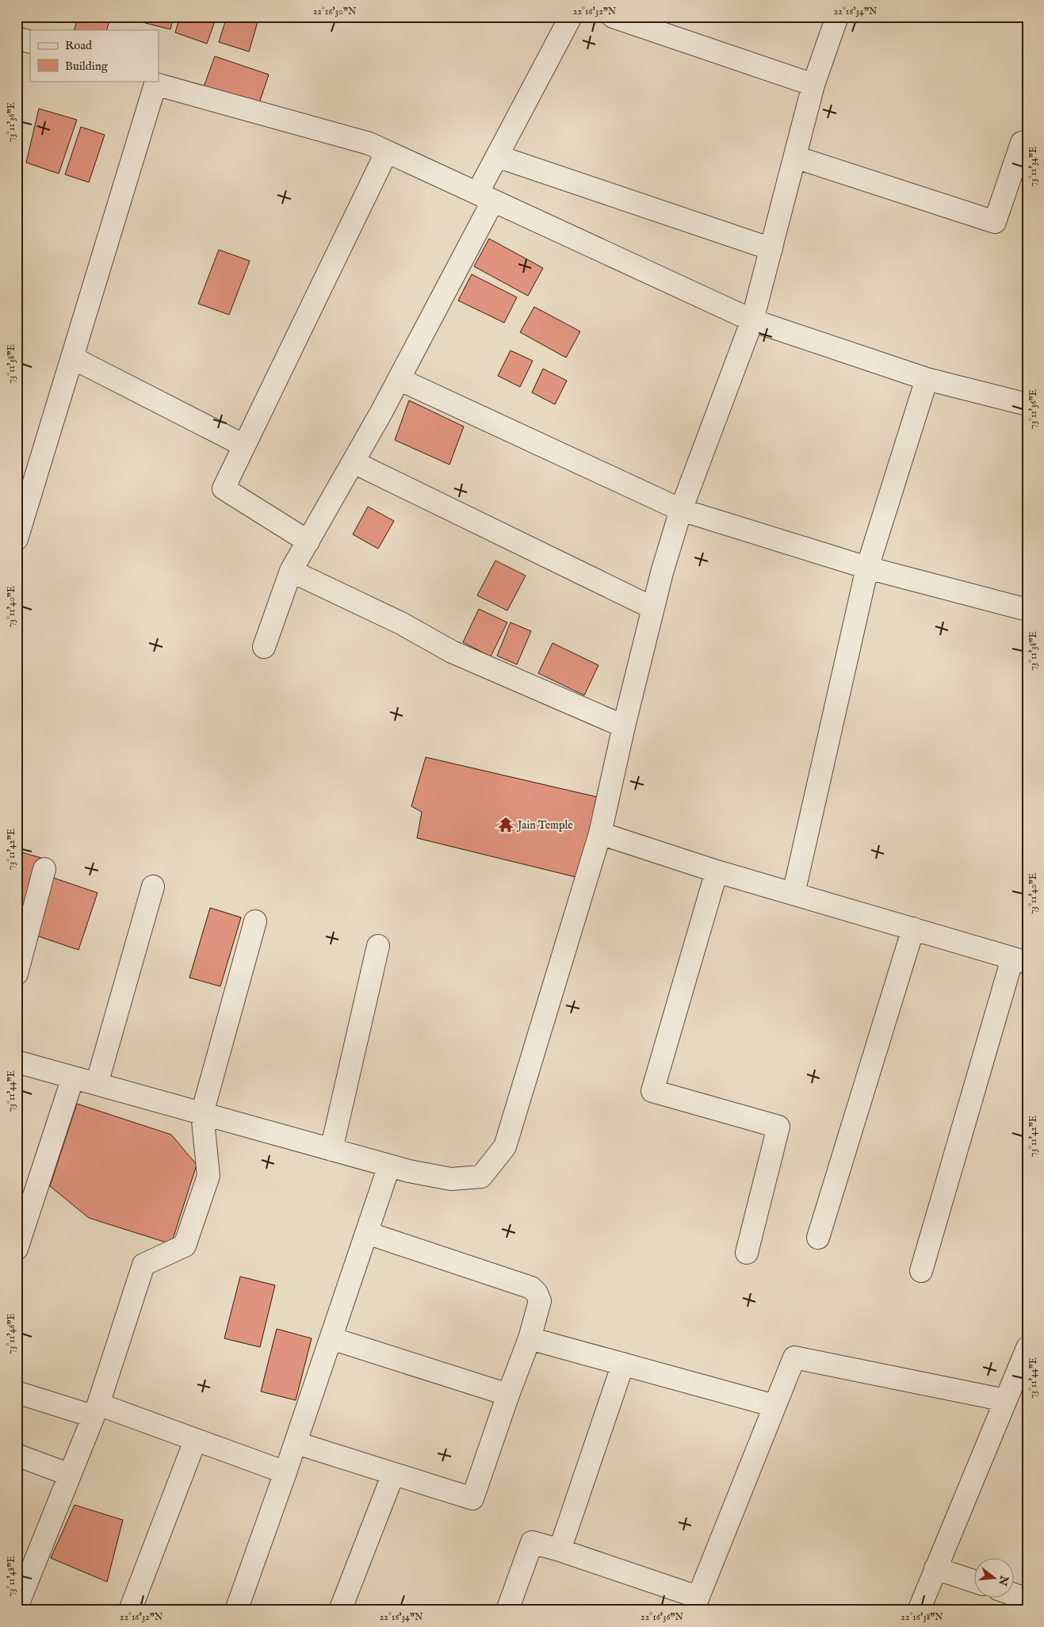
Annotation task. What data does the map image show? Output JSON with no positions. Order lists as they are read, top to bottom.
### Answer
{
  "places": {
    "temple": ["Jain Temple"]
  },
  "legend": ["Road", "Building"],
  "north": "right",
  "coordinates": [
    "22°16'30\"N",
    "22°16'32\"N",
    "22°16'34\"N",
    "73°11'36\"E",
    "73°11'34\"E",
    "73°11'38\"E",
    "73°11'40\"E",
    "73°11'42\"E",
    "73°11'44\"E",
    "73°11'46\"E",
    "73°11'48\"E",
    "22°16'36\"N",
    "22°16'38\"N"
  ]
}
